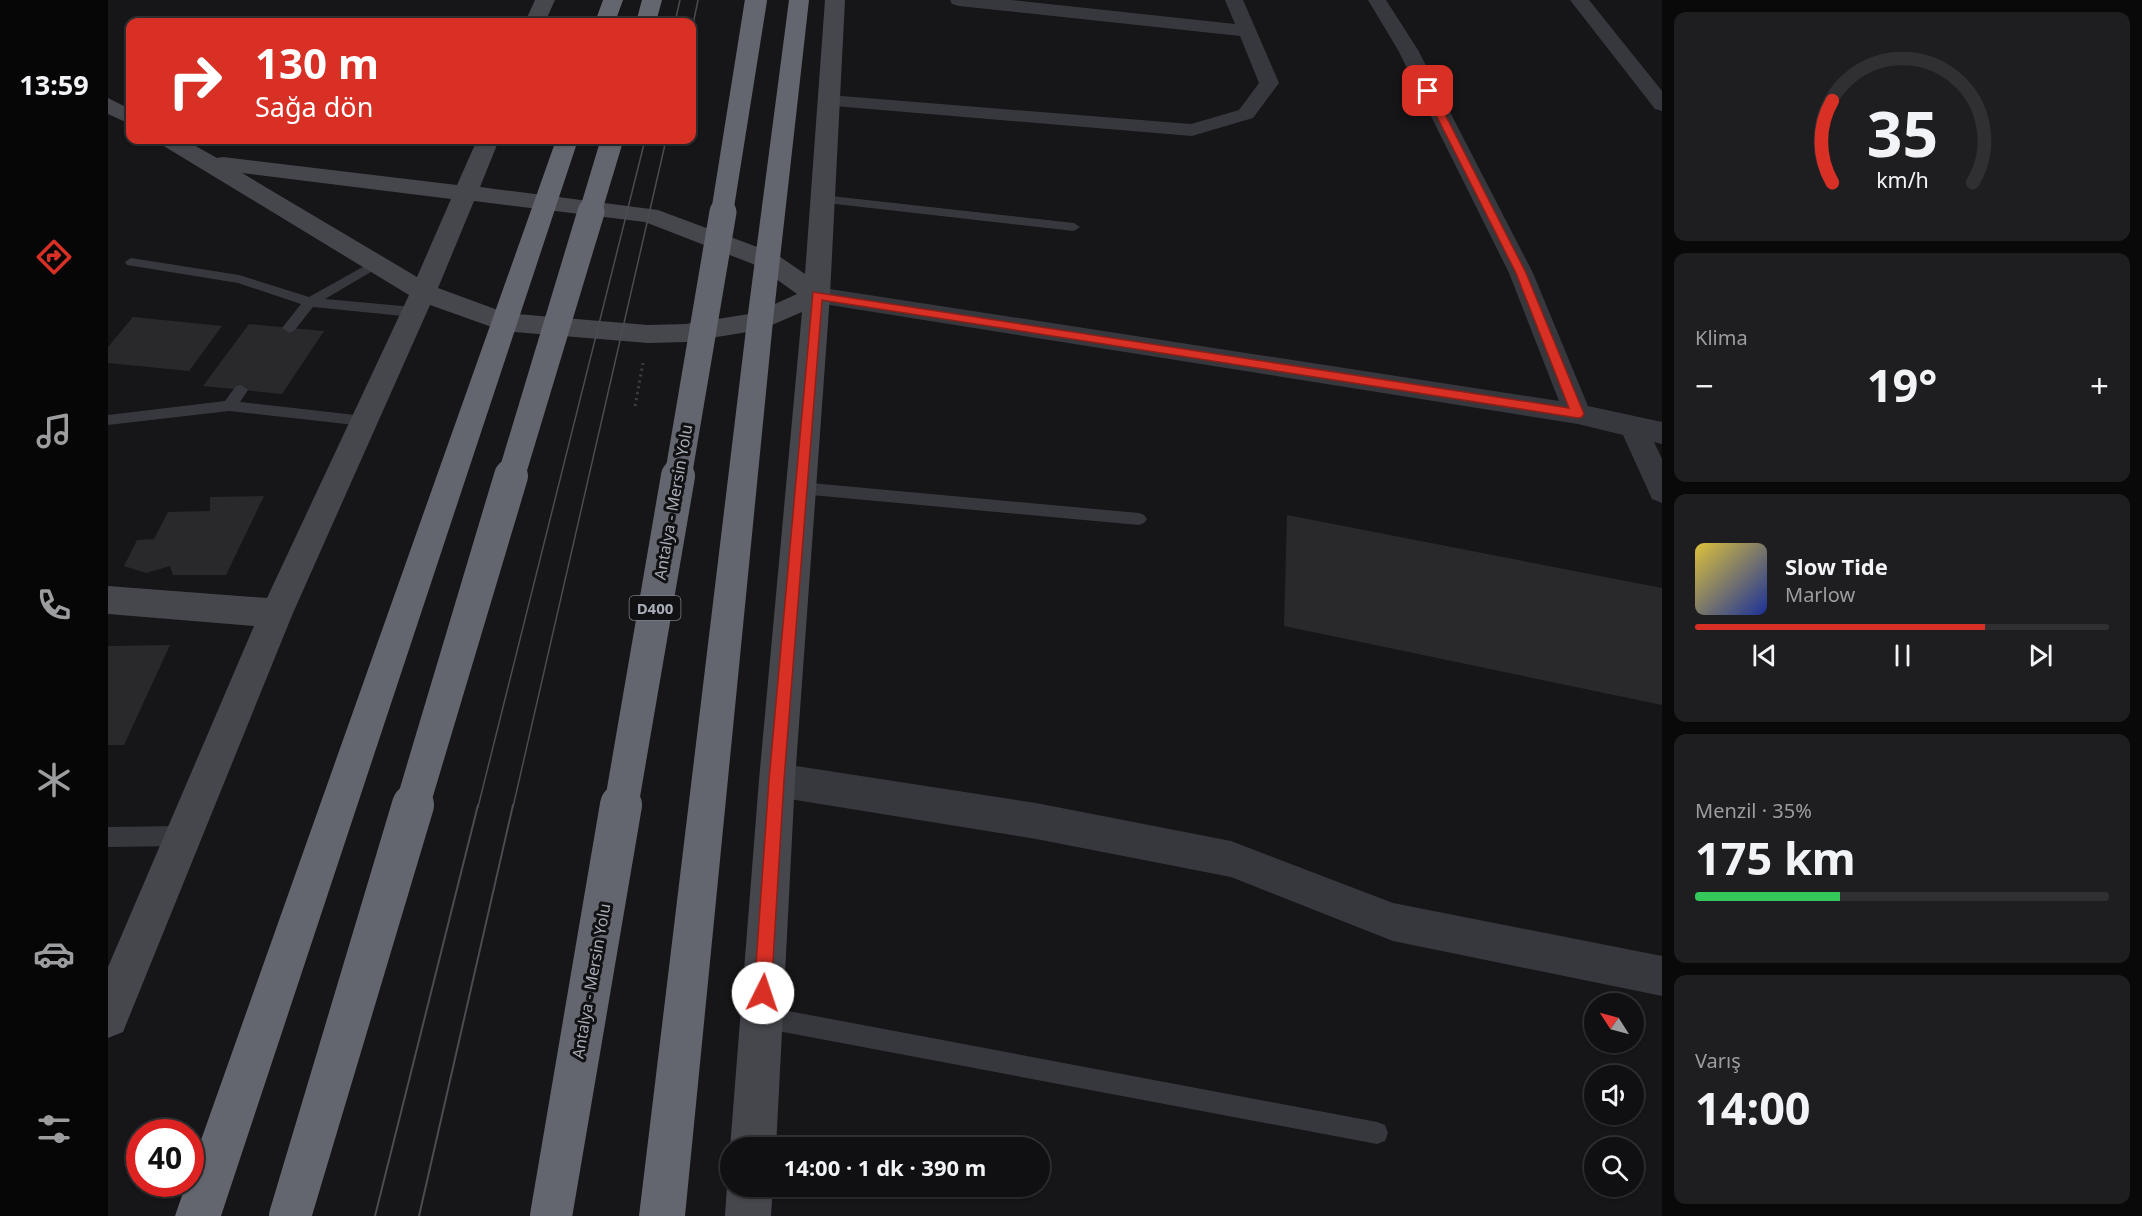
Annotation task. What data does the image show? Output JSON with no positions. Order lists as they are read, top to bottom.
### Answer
{
  "streets": {
    "highway": ["Antalya - Mersin Yolu", "D400"]
  },
  "north": "top left",
  "page": {
    "tabs": "13:59",
    "turn": ["130 m", "Sağa dön"],
    "tile": [
      "Klima",
      ["Menzil · 35%", "175 km"],
      ["Varış", "14:00"]
    ],
    "heat": ["−", "19°", "+"],
    "song": ["Slow Tide", "Marlow"],
    "limit": "40",
    "trip": "14:00 · 1 dk · 390 m",
    "gauge": ["35", "km/h"]
  }
}
